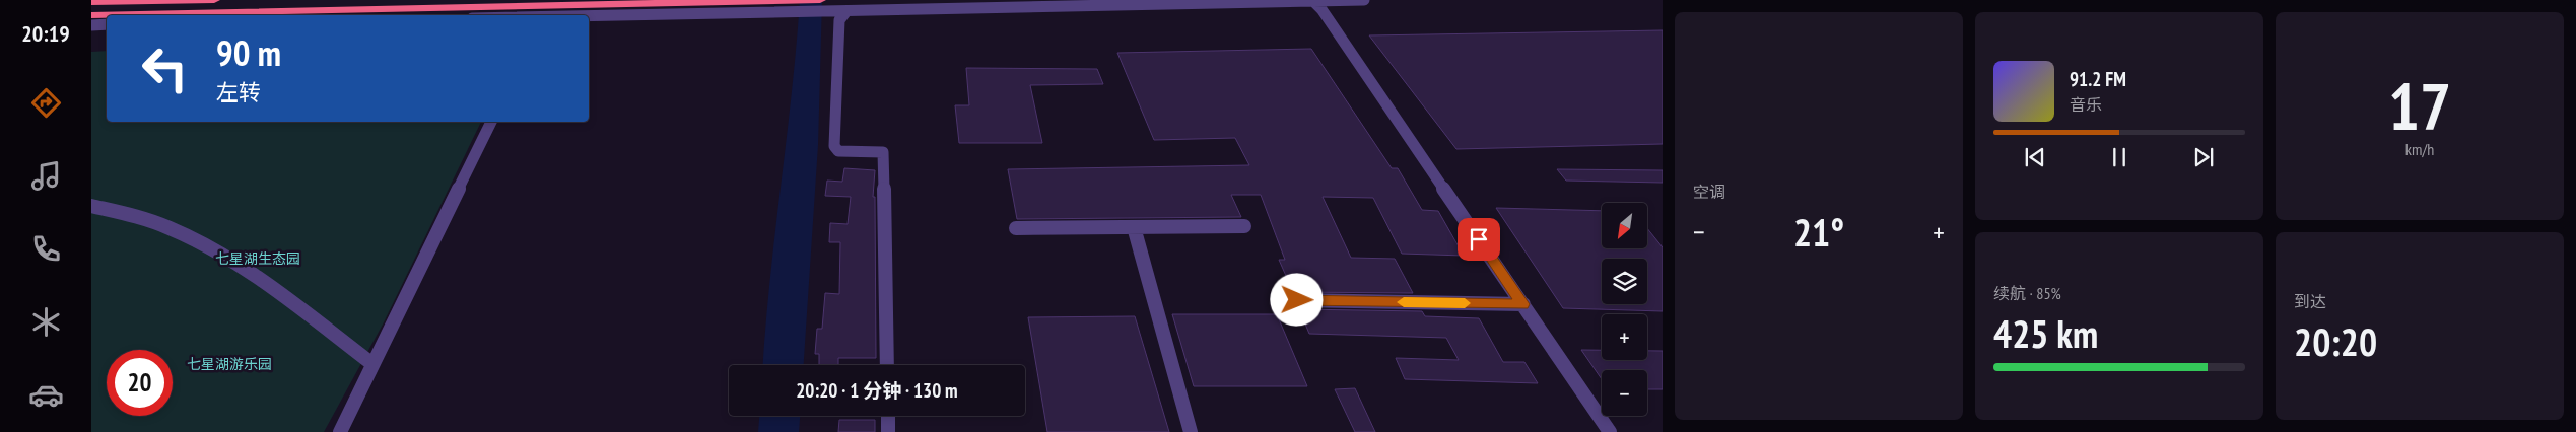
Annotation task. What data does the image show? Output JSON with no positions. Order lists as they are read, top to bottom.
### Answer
{
  "parks": ["七星湖生态园", "七星湖游乐园"],
  "north": "bottom left",
  "page": {
    "tabs": "20:19",
    "tile": [
      "空调",
      ["17", "km/h"],
      ["续航 · 85%", "425 km"],
      ["到达", "20:20"]
    ],
    "turn": ["90 m", "左转"],
    "song": ["91.2 FM", "音乐"],
    "map_buttons": ["+", "−"],
    "heat": ["−", "21°", "+"],
    "limit": "20",
    "trip": "20:20 · 1 分钟 · 130 m"
  }
}
